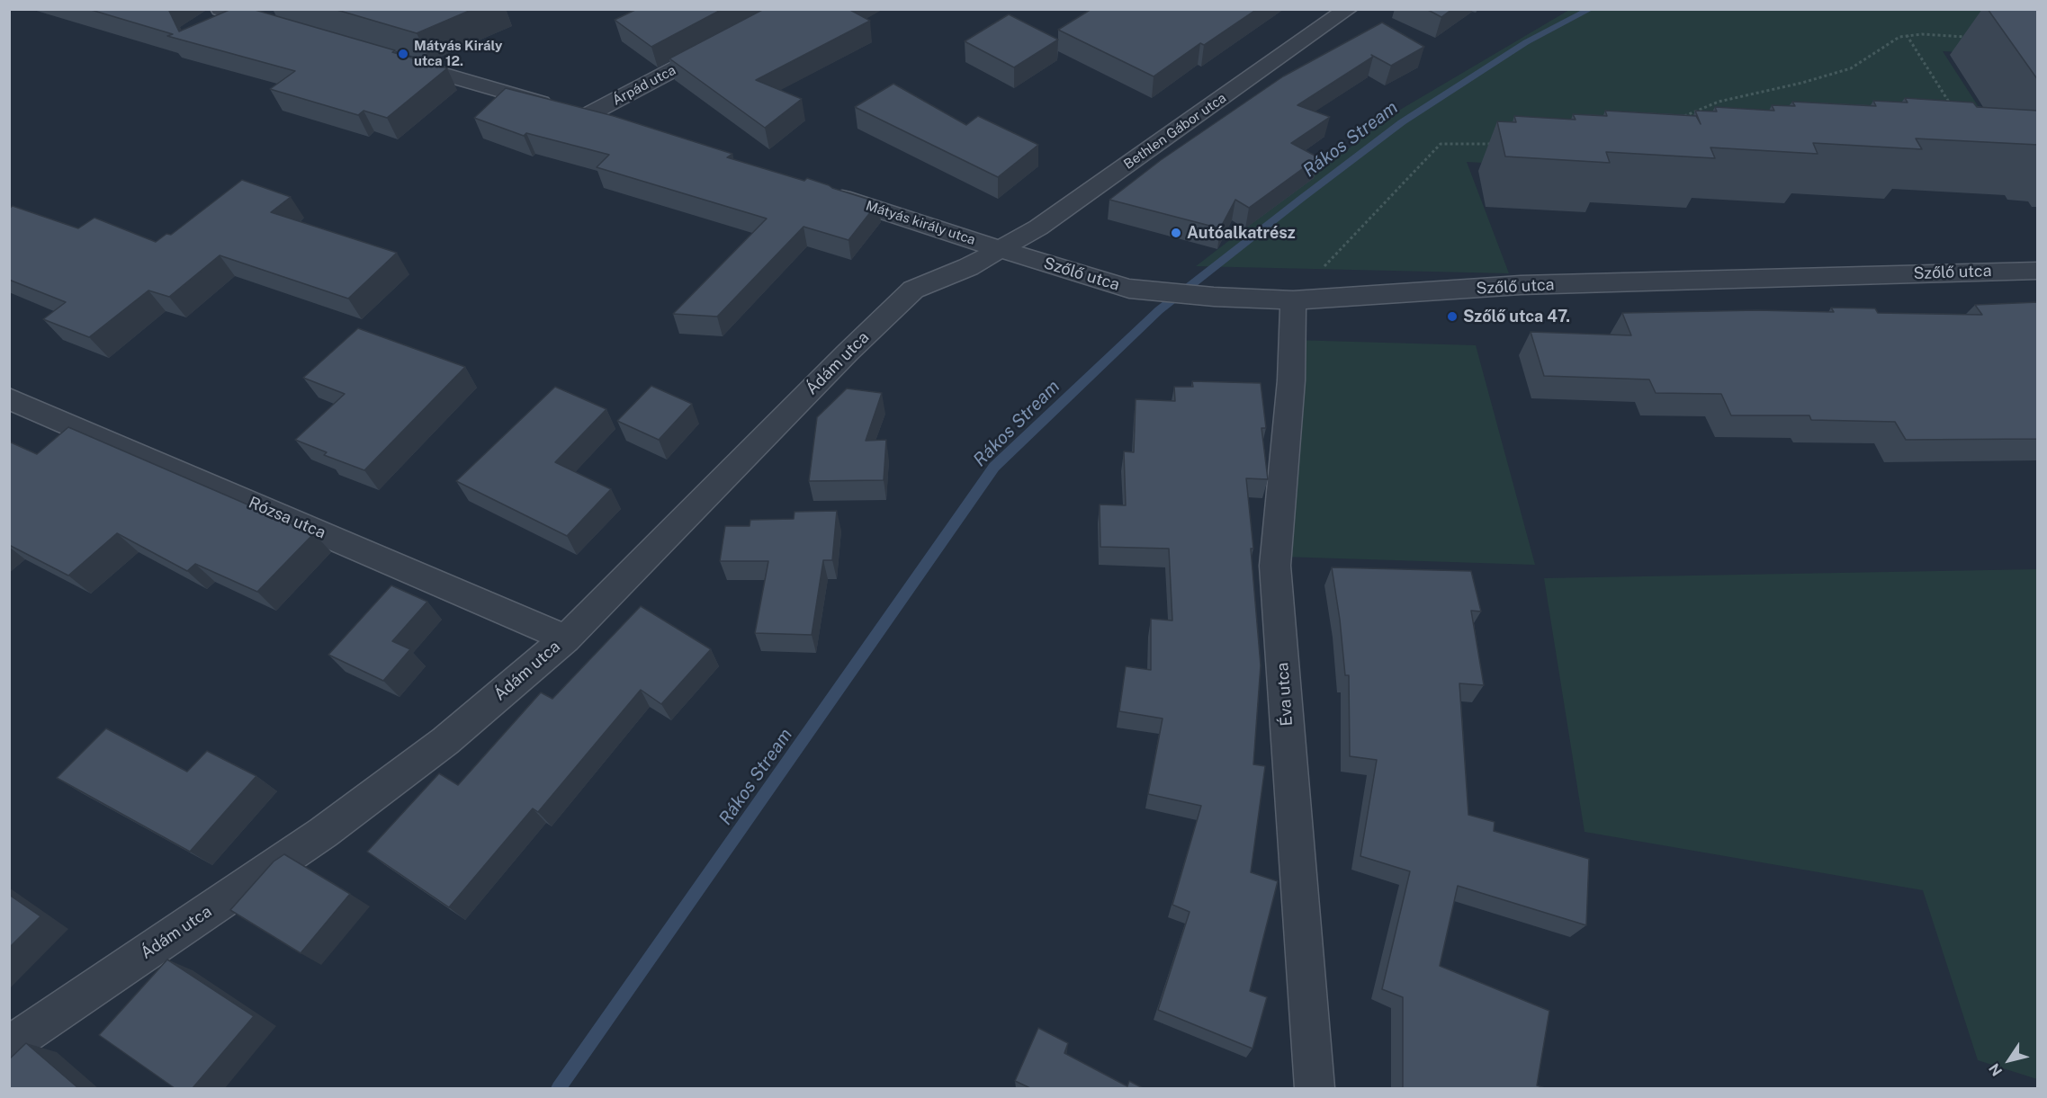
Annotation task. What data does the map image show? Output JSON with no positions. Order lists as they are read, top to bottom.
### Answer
{
  "streets": {
    "street": [
      "Árpád utca",
      "Bethlen Gábor utca",
      "Mátyás király utca",
      "Szőlő utca",
      "Ádám utca",
      "Rózsa utca",
      "Éva utca"
    ]
  },
  "crossings": [
    ["Bethlen Gábor utca", "Mátyás király utca"],
    ["Bethlen Gábor utca", "Szőlő utca"],
    ["Bethlen Gábor utca", "Ádám utca"],
    ["Mátyás király utca", "Szőlő utca"],
    ["Mátyás király utca", "Ádám utca"],
    ["Szőlő utca", "Ádám utca"],
    ["Szőlő utca", "Éva utca"],
    ["Ádám utca", "Rózsa utca"]
  ],
  "water": ["Rákos Stream"],
  "places": ["Mátyás Király utca 12.", "Autóalkatrész", "Szőlő utca 47."],
  "north": "bottom left"
}
